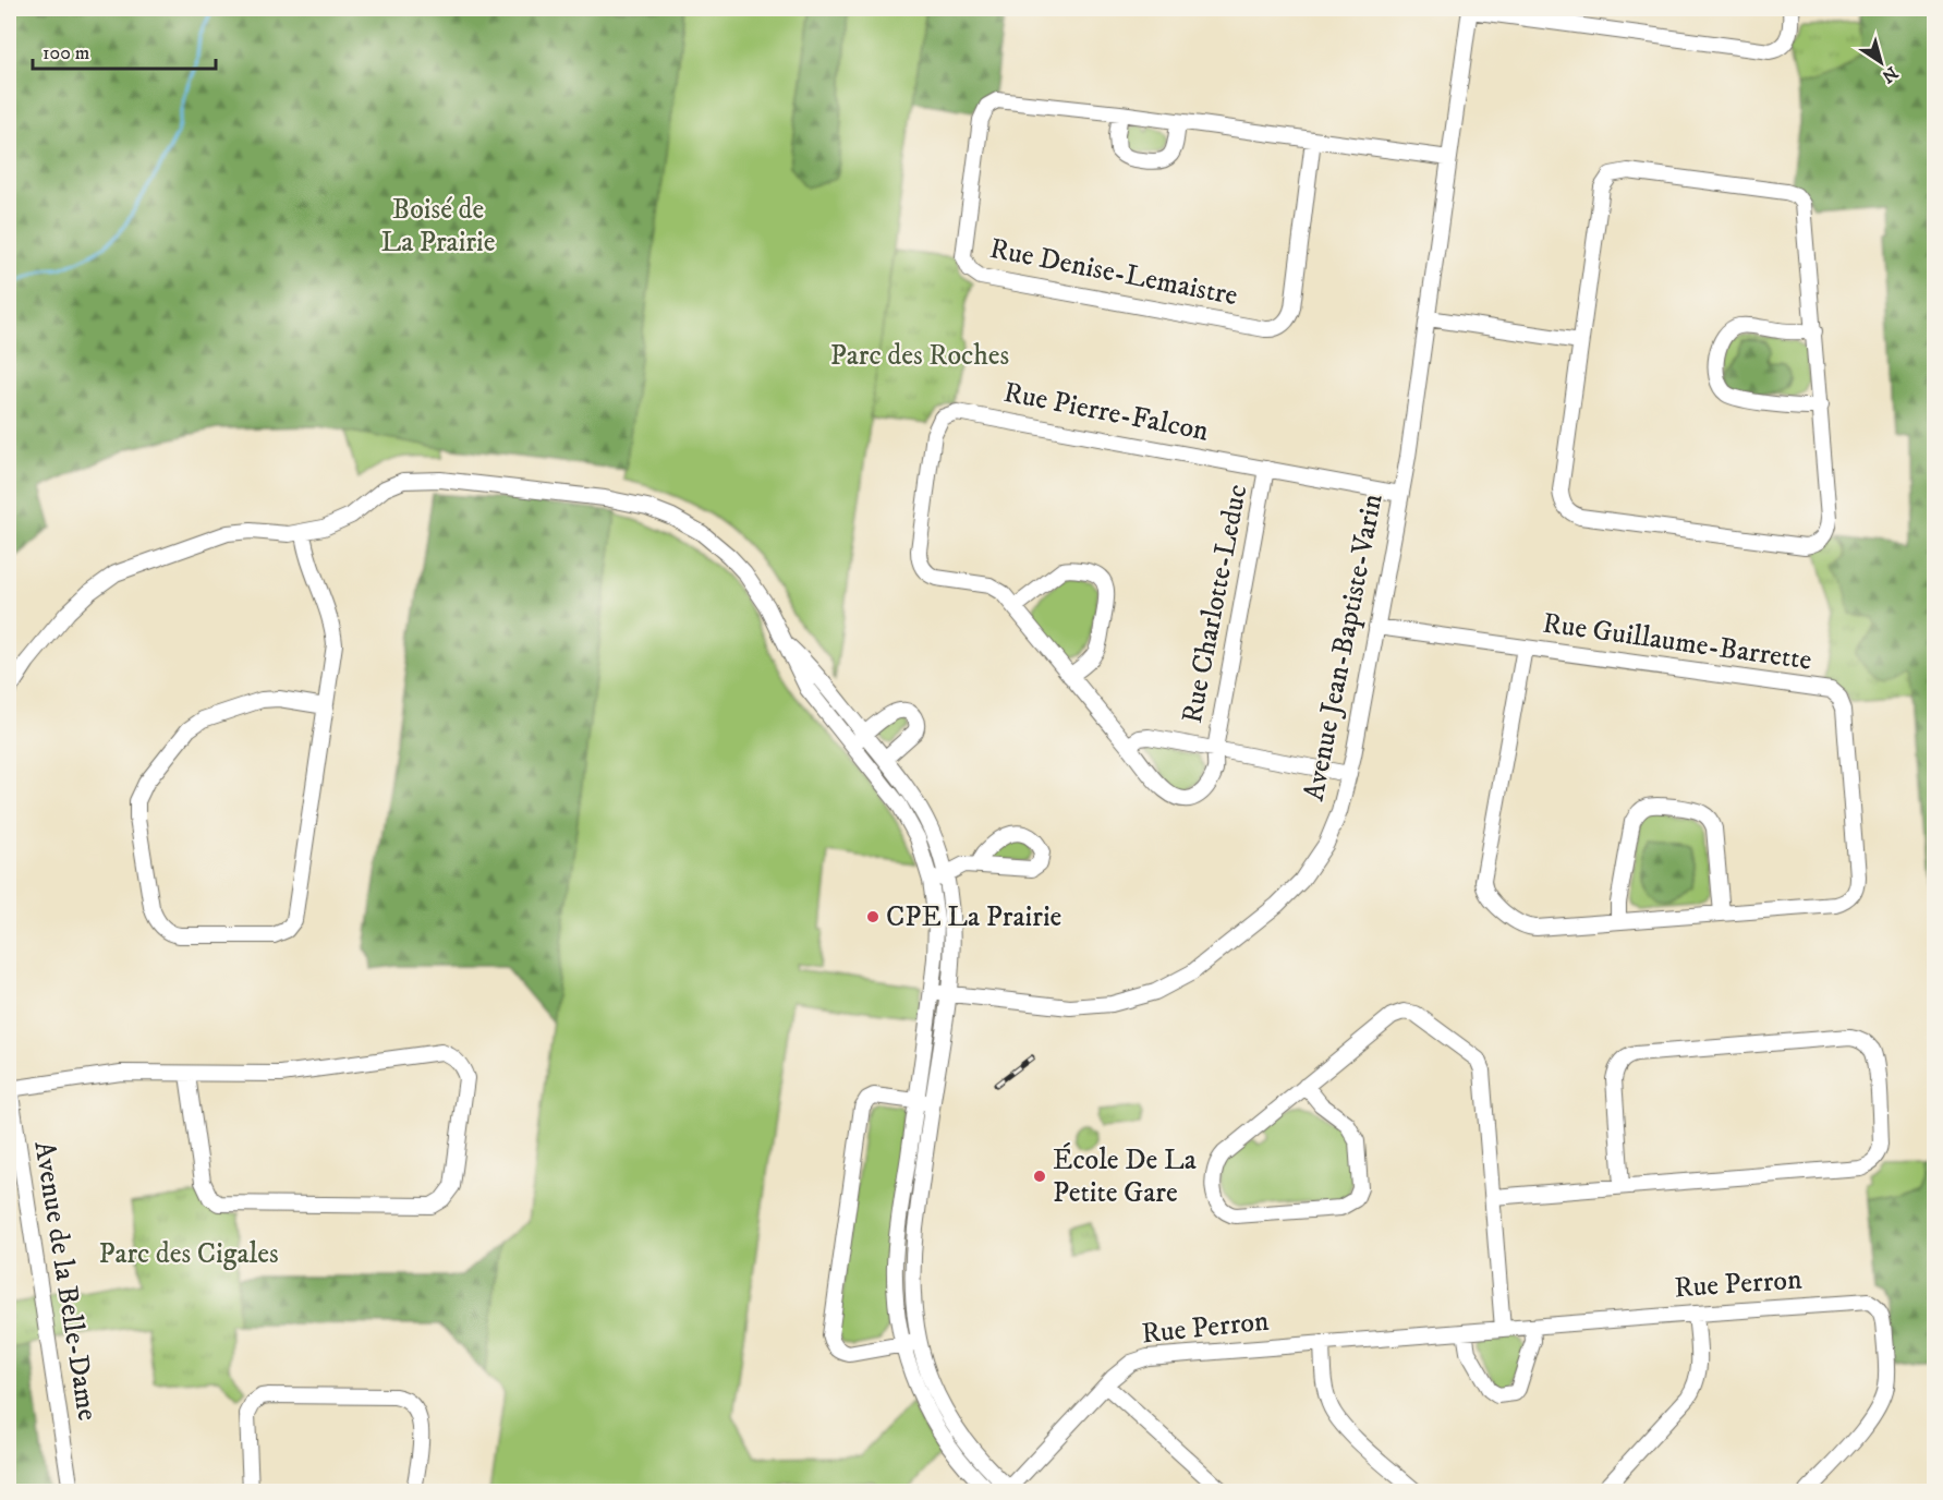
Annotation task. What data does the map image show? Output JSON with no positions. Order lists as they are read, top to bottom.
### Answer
{
  "streets": {
    "street": [
      "Rue Denise-Lemaistre",
      "Rue Pierre-Falcon",
      "Rue Charlotte-Leduc",
      "Rue Guillaume-Barrette",
      "Avenue Jean-Baptiste-Varin",
      "Avenue de la Belle-Dame",
      "Rue Perron"
    ]
  },
  "crossings": [
    ["Rue Denise-Lemaistre", "Avenue Jean-Baptiste-Varin"],
    ["Rue Pierre-Falcon", "Rue Charlotte-Leduc"],
    ["Rue Pierre-Falcon", "Avenue Jean-Baptiste-Varin"],
    ["Rue Guillaume-Barrette", "Avenue Jean-Baptiste-Varin"]
  ],
  "parks": ["Boisé de La Prairie", "Parc des Roches", "Parc des Cigales"],
  "places": ["CPE La Prairie", "École De La Petite Gare"],
  "scale_bar": "100 m",
  "north": "bottom right"
}
